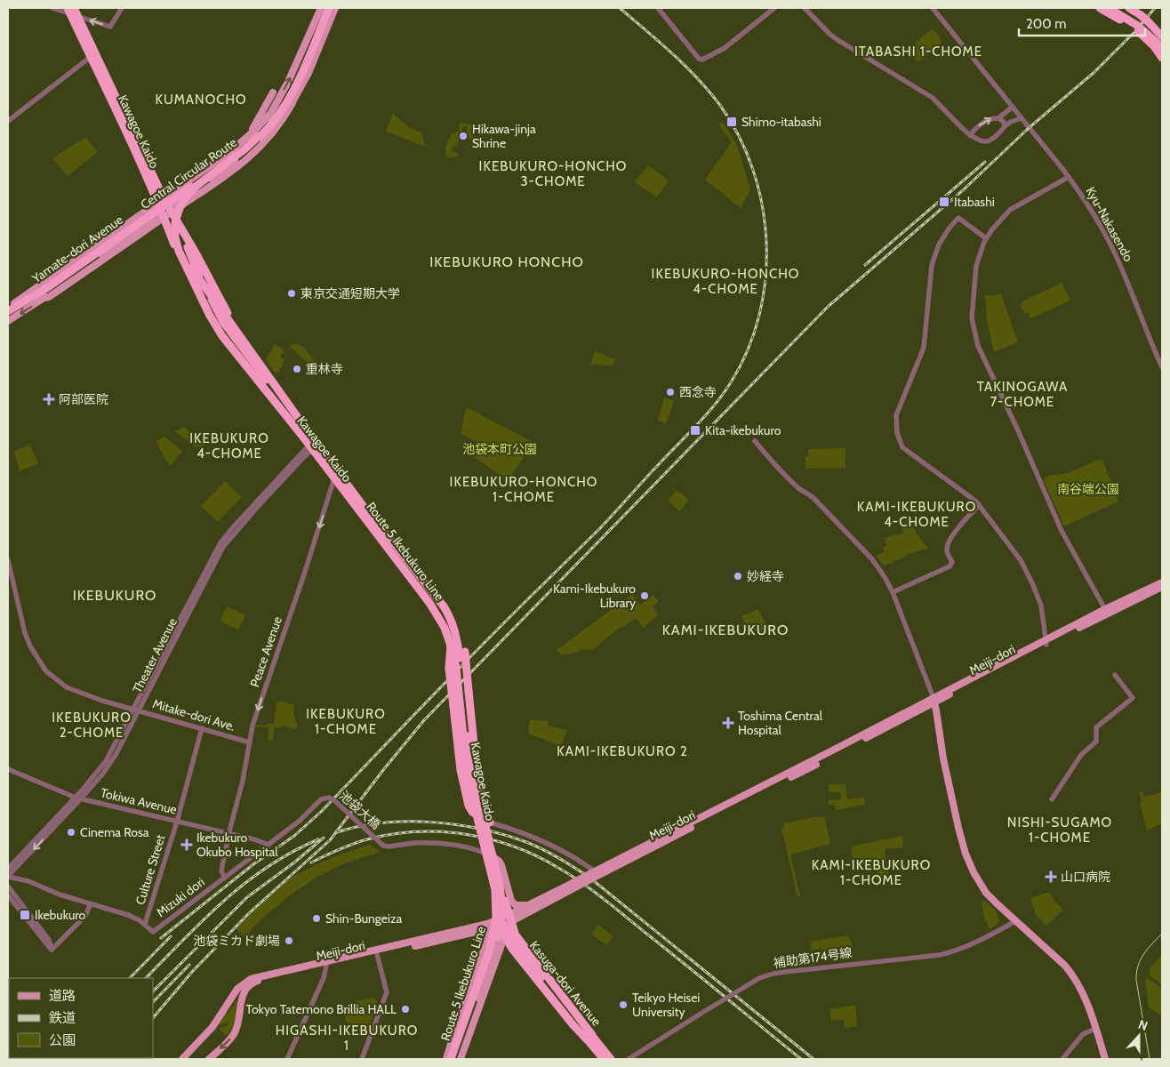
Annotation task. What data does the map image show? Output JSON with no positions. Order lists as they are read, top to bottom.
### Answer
{
  "streets": {
    "highway": [
      "Kawagoe Kaido",
      "Central Circular Route",
      "Route 5 Ikebukuro Line",
      "Kasuga-dori Avenue"
    ],
    "main road": ["Yamate-dori Avenue", "Meiji-dori"],
    "street": [
      "Kyu-Nakasendo",
      "Peace Avenue",
      "Theater Avenue",
      "Mitake-dori Ave.",
      "Tokiwa Avenue",
      "池袋大橋",
      "Culture Street",
      "Mizuki dori",
      "補助第174号線"
    ]
  },
  "crossings": [
    ["Kawagoe Kaido", "Route 5 Ikebukuro Line"],
    ["Kawagoe Kaido", "Peace Avenue"],
    ["Kawagoe Kaido", "Theater Avenue"],
    ["Kawagoe Kaido", "Meiji-dori"],
    ["Kawagoe Kaido", "Kasuga-dori Avenue"],
    ["Central Circular Route", "Yamate-dori Avenue"],
    ["Central Circular Route", "Route 5 Ikebukuro Line"],
    ["Route 5 Ikebukuro Line", "Theater Avenue"],
    ["Peace Avenue", "Mitake-dori Ave."],
    ["Peace Avenue", "Tokiwa Avenue"],
    ["Peace Avenue", "Mizuki dori"],
    ["Theater Avenue", "Mitake-dori Ave."],
    ["Theater Avenue", "Tokiwa Avenue"],
    ["Theater Avenue", "Mizuki dori"],
    ["Meiji-dori", "Kasuga-dori Avenue"],
    ["Mitake-dori Ave.", "Culture Street"],
    ["Tokiwa Avenue", "Culture Street"],
    ["Tokiwa Avenue", "Mizuki dori"],
    ["池袋大橋", "Mizuki dori"],
    ["Culture Street", "Mizuki dori"]
  ],
  "one_way": ["Peace Avenue"],
  "districts": [
    "ITABASHI 1-CHOME",
    "KUMANOCHO",
    "IKEBUKURO-HONCHO 3-CHOME",
    "IKEBUKURO HONCHO",
    "IKEBUKURO-HONCHO 4-CHOME",
    "TAKINOGAWA 7-CHOME",
    "IKEBUKURO 4-CHOME",
    "IKEBUKURO-HONCHO 1-CHOME",
    "KAMI-IKEBUKURO 4-CHOME",
    "IKEBUKURO",
    "KAMI-IKEBUKURO",
    "IKEBUKURO 1-CHOME",
    "IKEBUKURO 2-CHOME",
    "KAMI-IKEBUKURO 2",
    "NISHI-SUGAMO 1-CHOME",
    "KAMI-IKEBUKURO 1-CHOME",
    "HIGASHI-IKEBUKURO 1"
  ],
  "parks": ["池袋本町公園", "南谷端公園"],
  "places": {
    "transit": [
      "Shimo-itabashi",
      "Itabashi",
      "Kita-ikebukuro",
      "Ikebukuro"
    ],
    "other": [
      "Hikawa-jinja Shrine",
      "東京交通短期大学",
      "重林寺",
      "西念寺",
      "妙経寺",
      "Kami-Ikebukuro Library",
      "Cinema Rosa",
      "Shin-Bungeiza",
      "池袋ミカド劇場",
      "Teikyo Heisei University",
      "Tokyo Tatemono Brillia HALL"
    ],
    "health": [
      "阿部医院",
      "Toshima Central Hospital",
      "Ikebukuro Okubo Hospital",
      "山口病院"
    ]
  },
  "legend": ["道路", "鉄道", "公園"],
  "scale_bar": "200 m",
  "north": "top"
}
